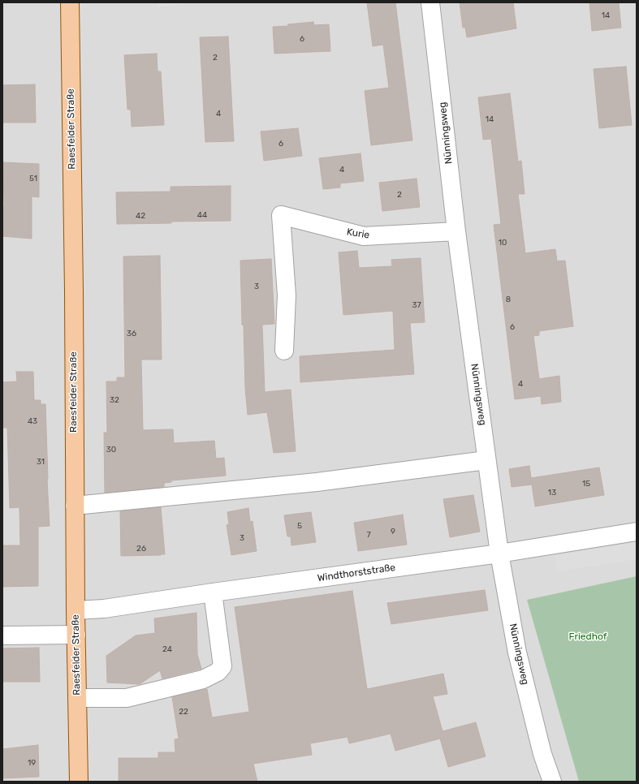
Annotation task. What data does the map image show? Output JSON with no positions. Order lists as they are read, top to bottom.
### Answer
{
  "streets": {
    "main road": ["Raesfelder Straße"],
    "street": ["Nünningsweg", "Kurie", "Windthorststraße"]
  },
  "crossings": [
    ["Raesfelder Straße", "Windthorststraße"],
    ["Nünningsweg", "Kurie"],
    ["Nünningsweg", "Windthorststraße"]
  ],
  "parks": ["Friedhof"],
  "house_numbers": [
    "14",
    "6",
    "2",
    "4",
    "14",
    "6",
    "4",
    "51",
    "2",
    "44",
    "42",
    "10",
    "3",
    "8",
    "37",
    "6",
    "36",
    "4",
    "32",
    "43",
    "30",
    "31",
    "15",
    "13",
    "5",
    "9",
    "7",
    "3",
    "26",
    "24",
    "22",
    "19"
  ]
}
